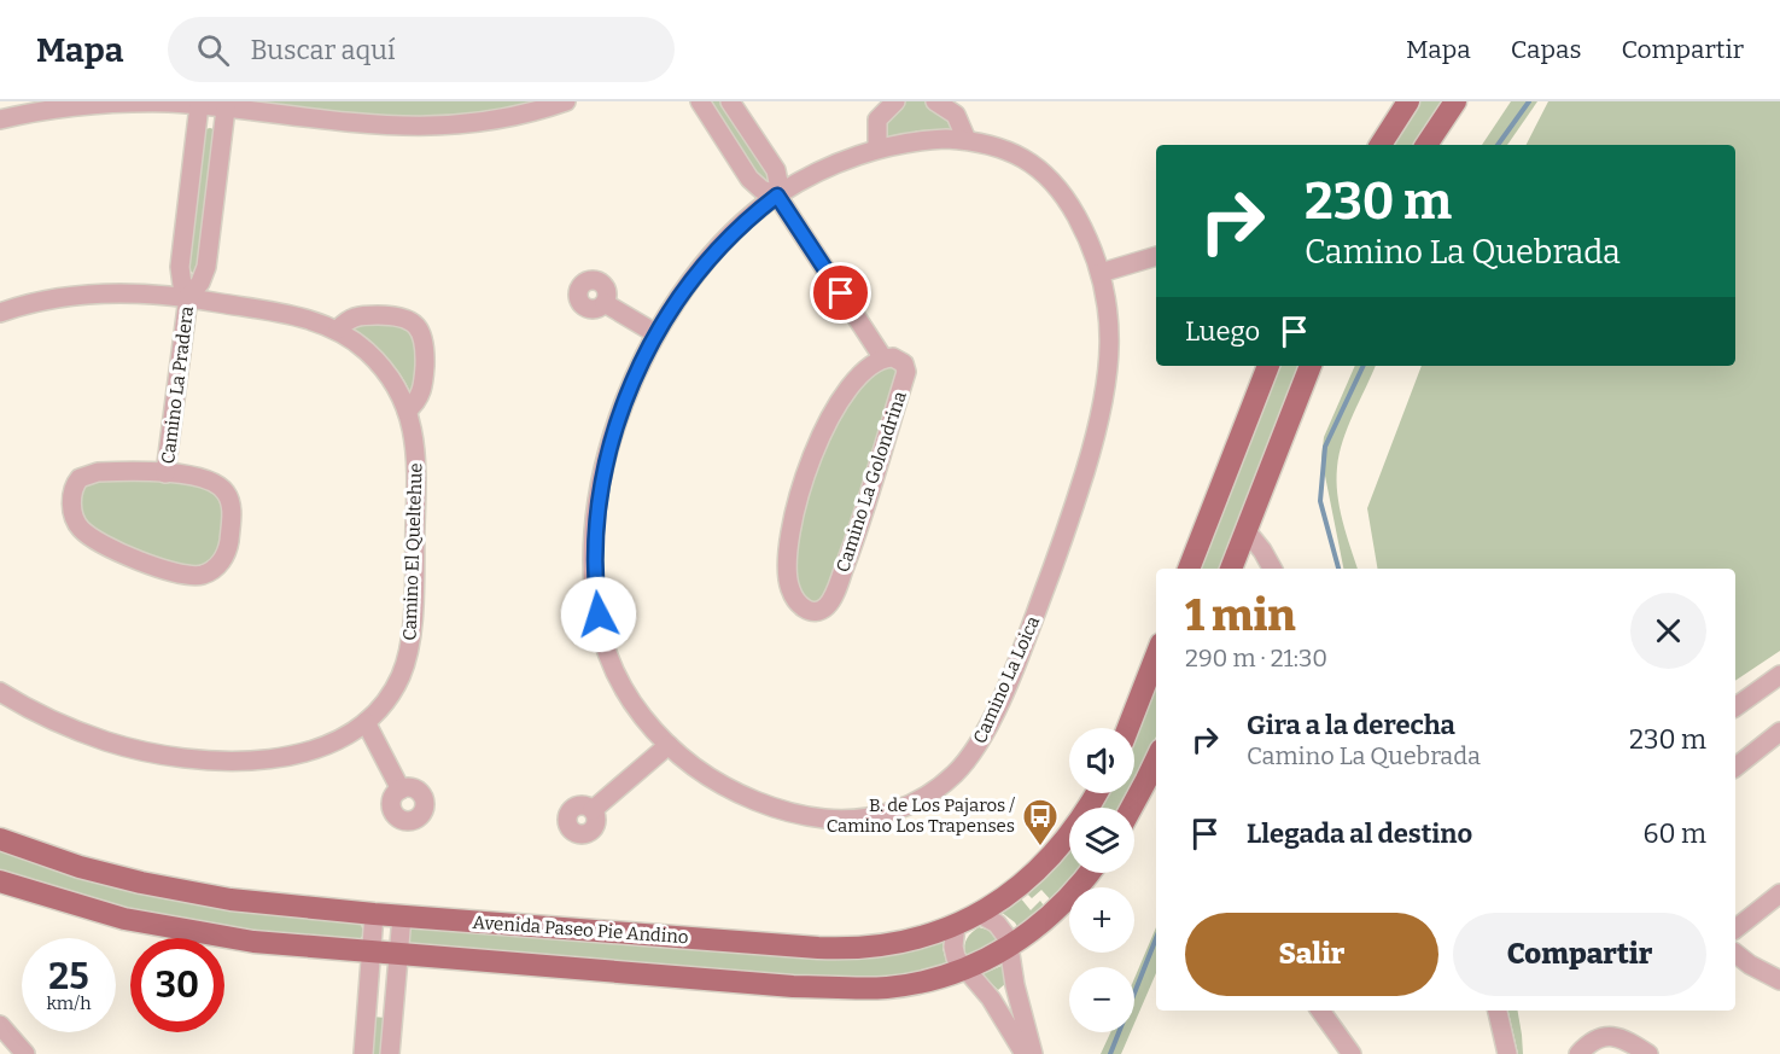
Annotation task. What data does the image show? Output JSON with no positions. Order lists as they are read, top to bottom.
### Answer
{
  "streets": {
    "main road": ["Avenida Paseo Pie Andino"],
    "street": [
      "Camino La Pradera",
      "Camino La Golondrina",
      "Camino El Queltehue",
      "Camino La Loica"
    ]
  },
  "crossings": [
    ["Camino La Pradera", "Camino El Queltehue"]
  ],
  "places": {
    "bus stop": ["B. de Los Pajaros / Camino Los Trapenses"]
  },
  "page": {
    "header": "Mapa",
    "search": "Buscar aquí",
    "nav": ["Mapa", "Capas", "Compartir"],
    "turn": ["230 m", "Camino La Quebrada"],
    "then": "Luego",
    "heading": ["1 min", "290 m · 21:30"],
    "list": [
      {
        "name": "Gira a la derecha",
        "note": "Camino La Quebrada",
        "value": "230 m"
      },
      {
        "name": "Llegada al destino",
        "value": "60 m"
      }
    ],
    "map_buttons": ["+", "−"],
    "buttons": ["Salir", "Compartir"],
    "speed": "25 km/h",
    "limit": "30"
  }
}
